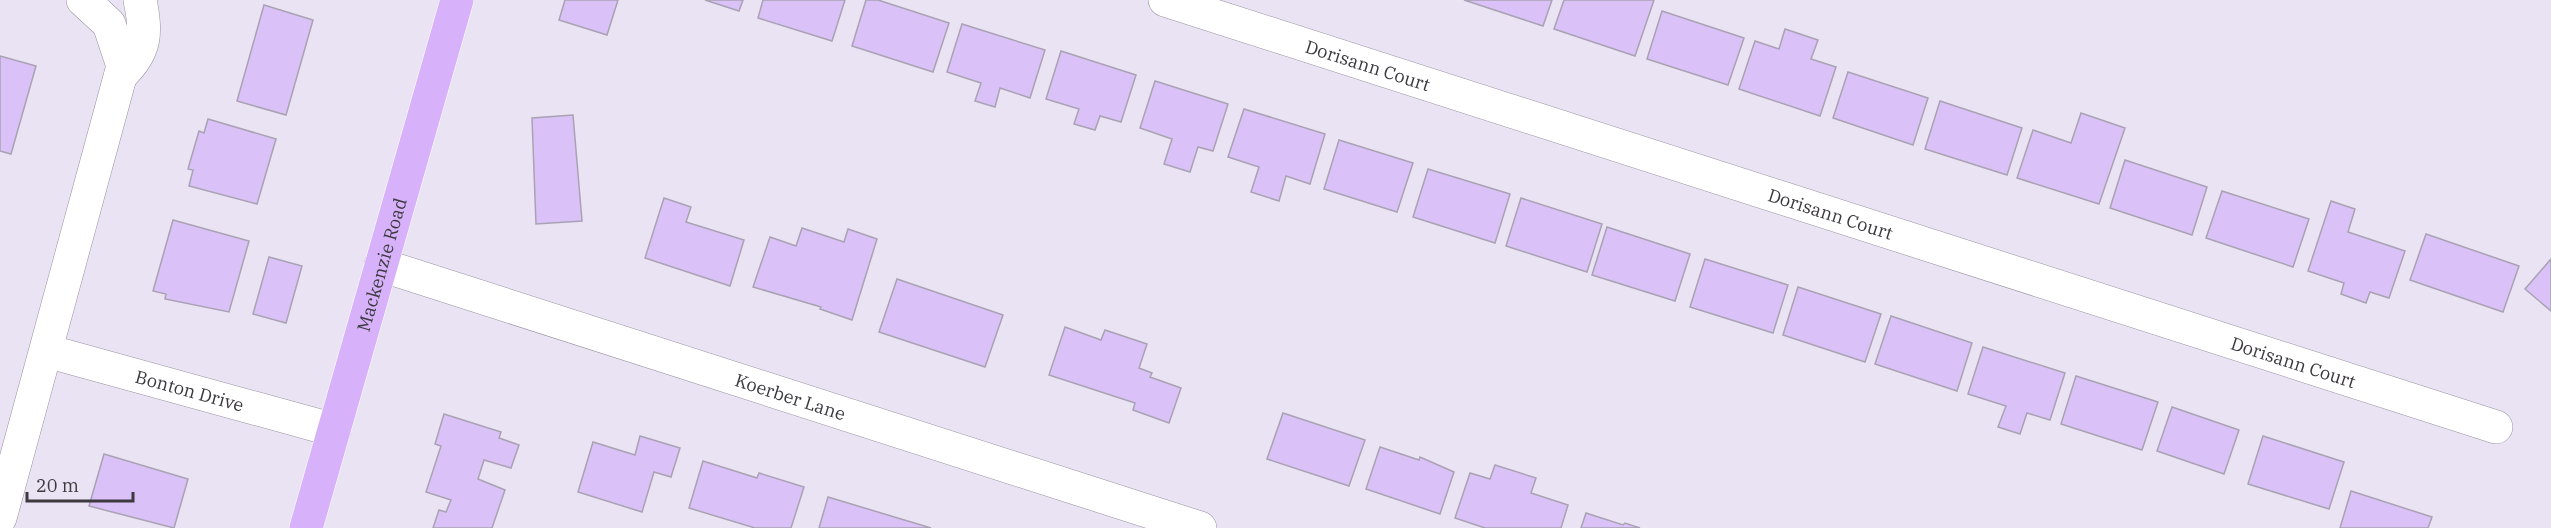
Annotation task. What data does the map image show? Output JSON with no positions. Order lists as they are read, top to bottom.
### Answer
{
  "streets": {
    "main road": ["Mackenzie Road"],
    "street": ["Dorisann Court", "Bonton Drive", "Koerber Lane"]
  },
  "crossings": [
    ["Mackenzie Road", "Bonton Drive"],
    ["Mackenzie Road", "Koerber Lane"]
  ],
  "scale_bar": "20 m"
}
